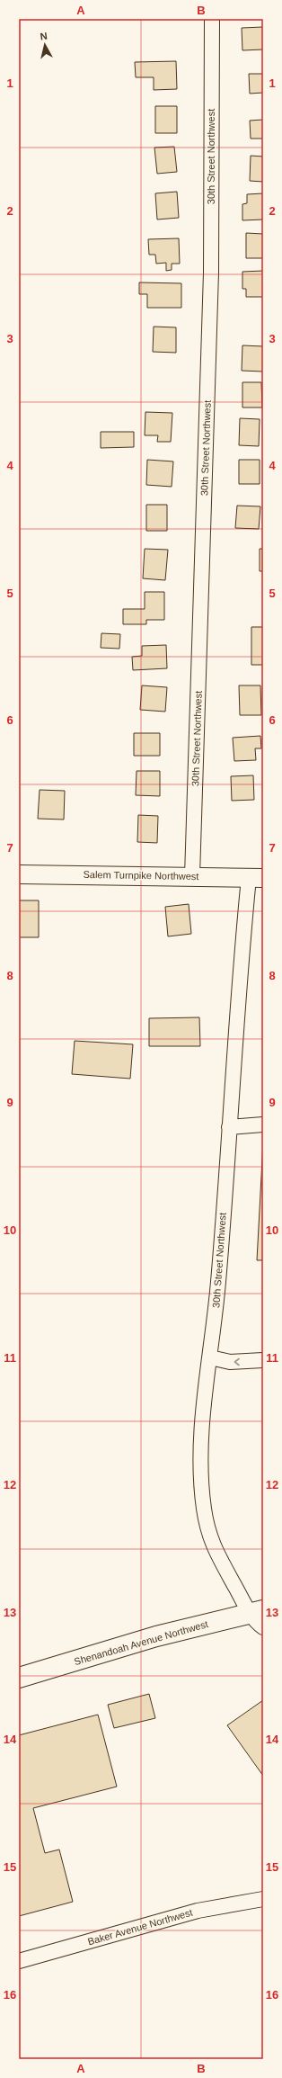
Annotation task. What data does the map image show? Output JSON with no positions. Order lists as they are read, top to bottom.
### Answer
{
  "streets": {
    "main road": ["Shenandoah Avenue Northwest"],
    "street": ["30th Street Northwest", "Salem Turnpike Northwest", "Baker Avenue Northwest"]
  },
  "crossings": [
    ["30th Street Northwest", "Salem Turnpike Northwest"],
    ["30th Street Northwest", "Shenandoah Avenue Northwest"]
  ],
  "north": "top",
  "grid": {
    "columns": ["A", "B"],
    "rows": [
      "1",
      "2",
      "3",
      "4",
      "5",
      "6",
      "7",
      "8",
      "9",
      "10",
      "11",
      "12",
      "13",
      "14",
      "15",
      "16"
    ]
  }
}
